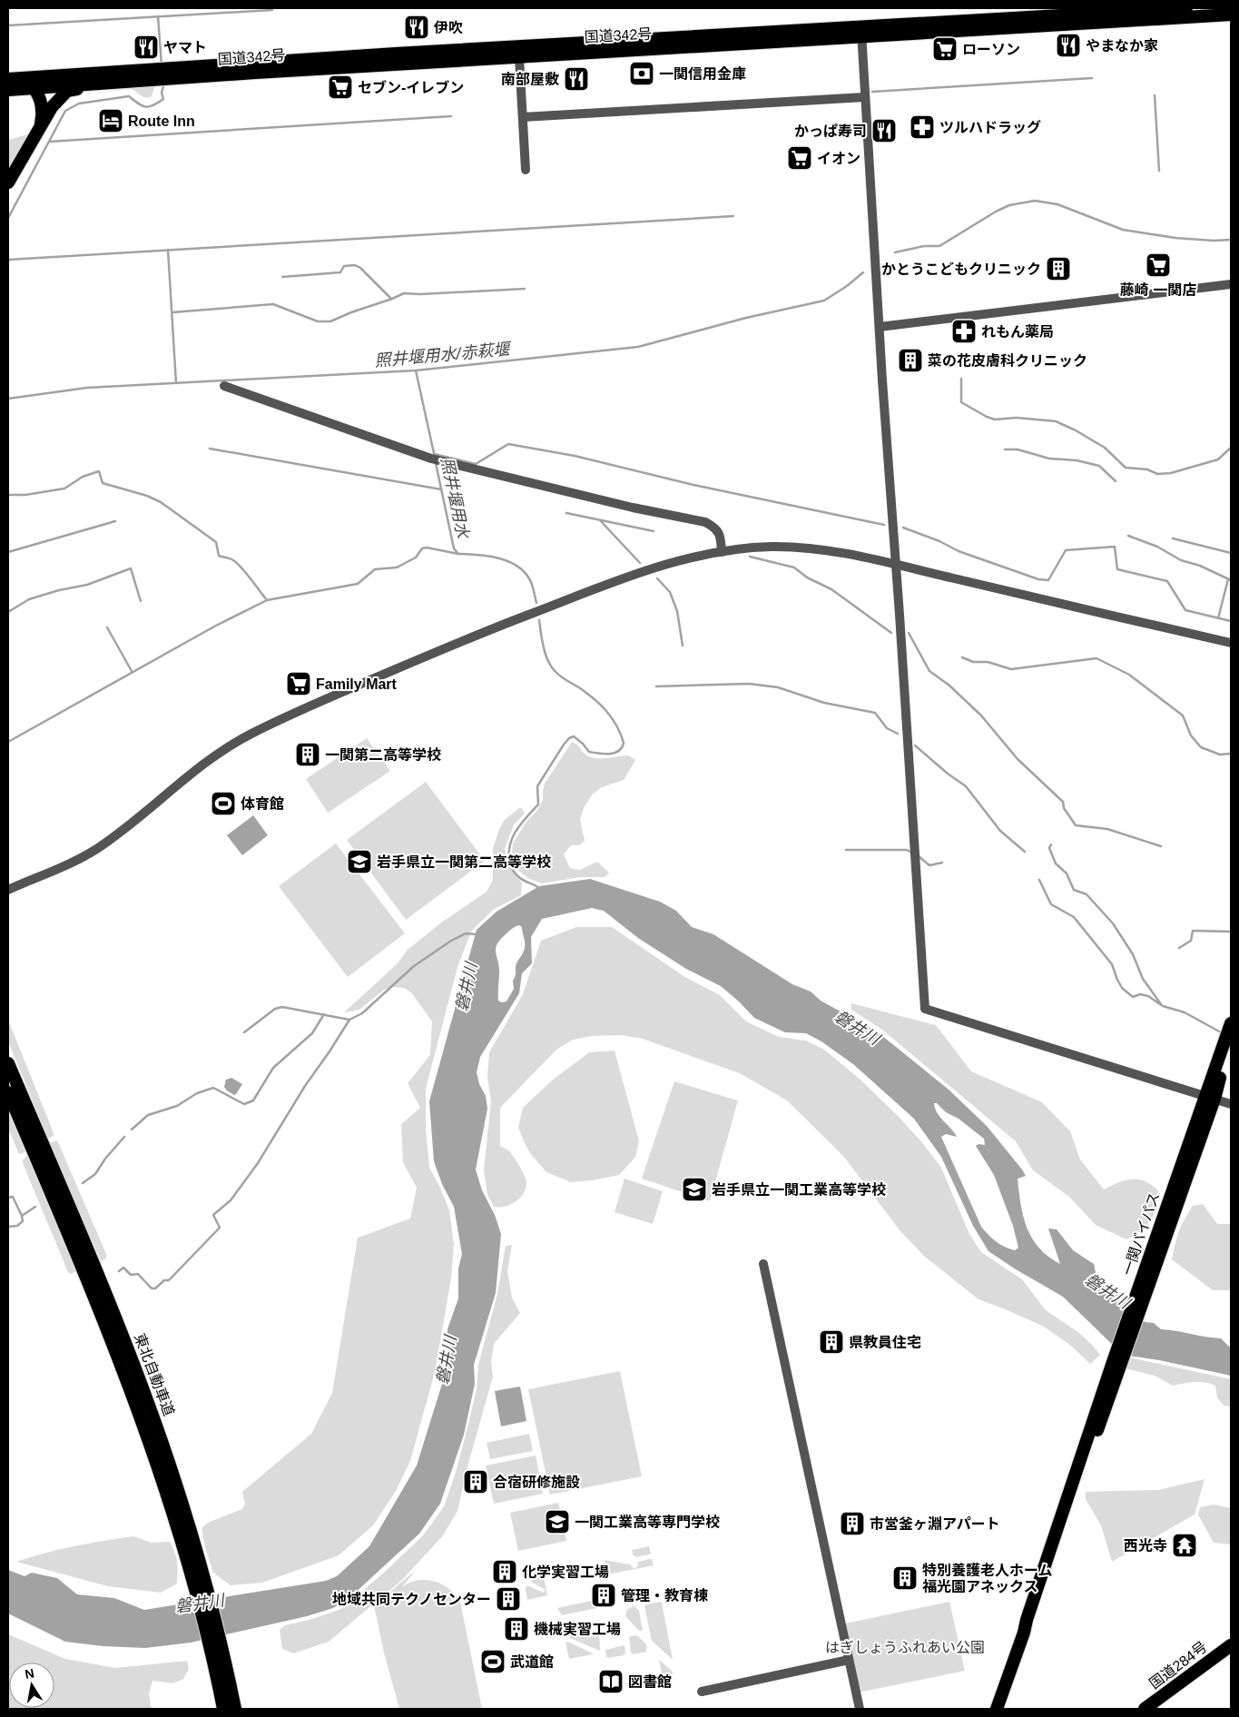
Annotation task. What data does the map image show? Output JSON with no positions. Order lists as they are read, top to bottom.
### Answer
{
  "streets": {
    "highway": [
      "国道342号",
      "一関バイパス",
      "東北自動車道",
      "国道284号"
    ]
  },
  "water": ["照井堰用水/赤萩堰", "照井堰用水", "磐井川"],
  "parks": ["はぎしょうふれあい公園"],
  "places": {
    "restaurant": [
      "伊吹",
      "やまなか家",
      "ヤマト",
      "南部屋敷",
      "かっぱ寿司"
    ],
    "supermarket": [
      "ローソン",
      "セブン-イレブン",
      "イオン",
      "藤崎 一関店",
      "Family Mart"
    ],
    "bank": ["一関信用金庫"],
    "hotel": ["Route Inn"],
    "pharmacy": ["ツルハドラッグ", "れもん薬局"],
    "building": [
      "かとうこどもクリニック",
      "菜の花皮膚科クリニック",
      "一関第二高等学校",
      "県教員住宅",
      "合宿研修施設",
      "市営釜ヶ淵アパート",
      "化学実習工場",
      "特別養護老人ホーム 福光園アネックス",
      "管理・教育棟",
      "地域共同テクノセンター",
      "機械実習工場"
    ],
    "sports": ["体育館", "武道館"],
    "school or university": ["岩手県立一関第二高等学校", "岩手県立一関工業高等学校", "一関工業高等専門学校"],
    "temple": ["西光寺"],
    "library": ["図書館"]
  },
  "north": "top"
}
